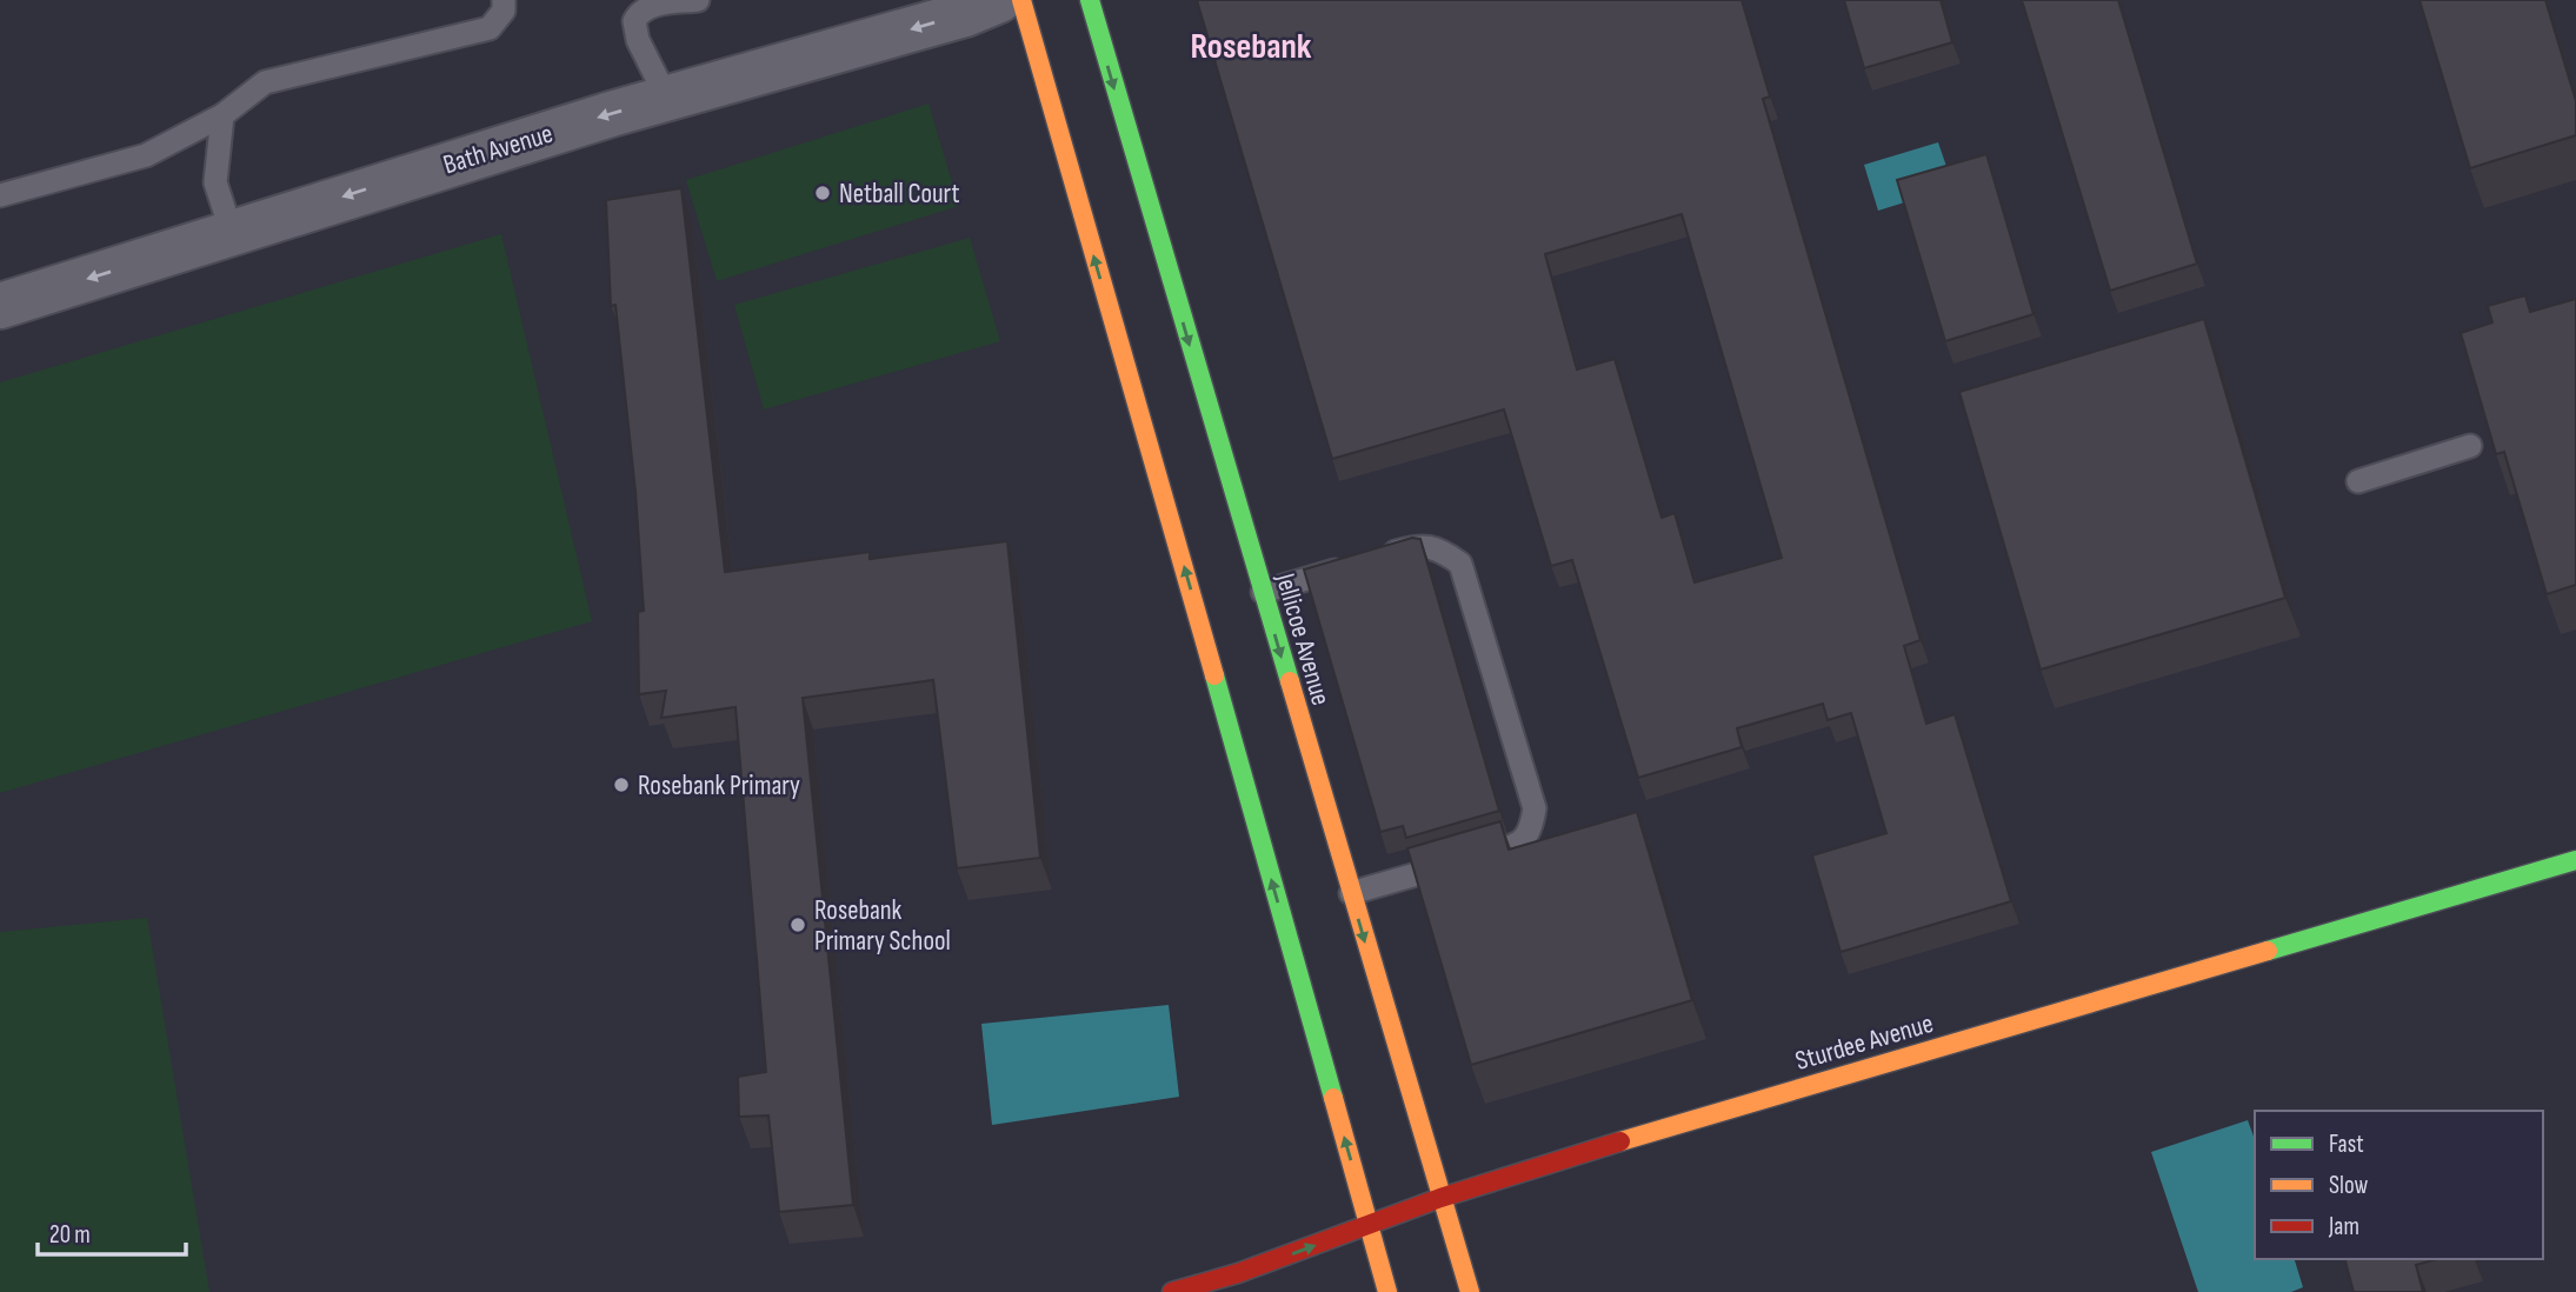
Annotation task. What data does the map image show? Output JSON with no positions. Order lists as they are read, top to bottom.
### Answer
{
  "streets": {
    "main road": ["Jellicoe Avenue", "Sturdee Avenue"],
    "street": ["Bath Avenue"]
  },
  "crossings": [
    ["Jellicoe Avenue", "Sturdee Avenue"]
  ],
  "one_way": ["Bath Avenue"],
  "districts": ["Rosebank"],
  "places": ["Netball Court", "Rosebank Primary", "Rosebank Primary School"],
  "legend": ["Fast", "Slow", "Jam"],
  "scale_bar": "20 m"
}
